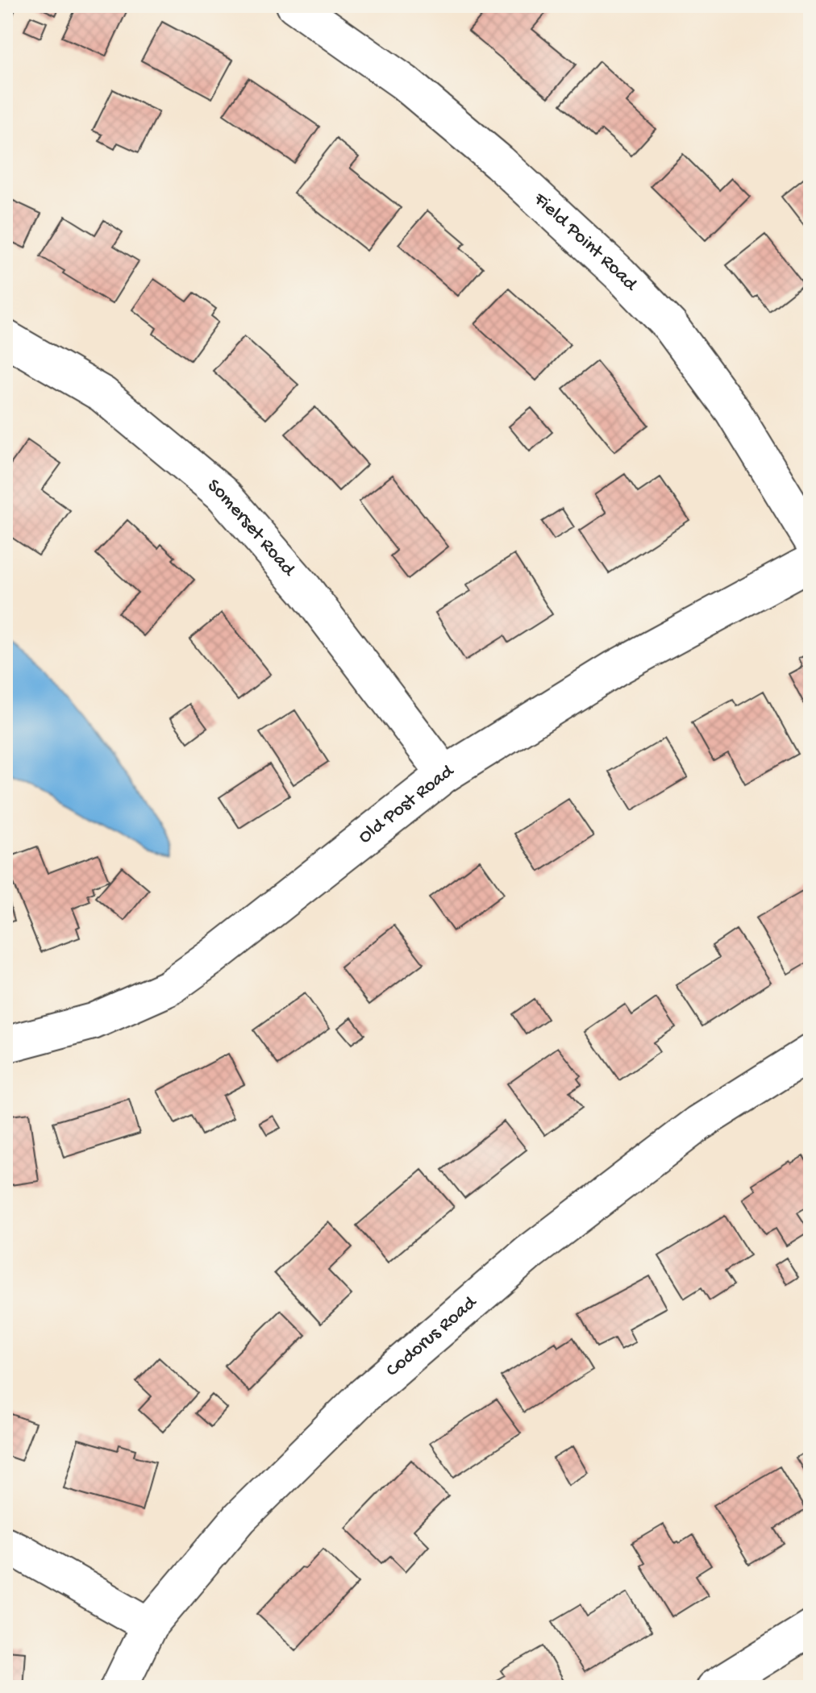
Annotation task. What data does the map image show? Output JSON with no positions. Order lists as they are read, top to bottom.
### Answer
{
  "streets": {
    "street": [
      "Field Point Road",
      "Somerset Road",
      "Old Post Road",
      "Codorus Road"
    ]
  },
  "crossings": [
    ["Somerset Road", "Old Post Road"]
  ]
}
